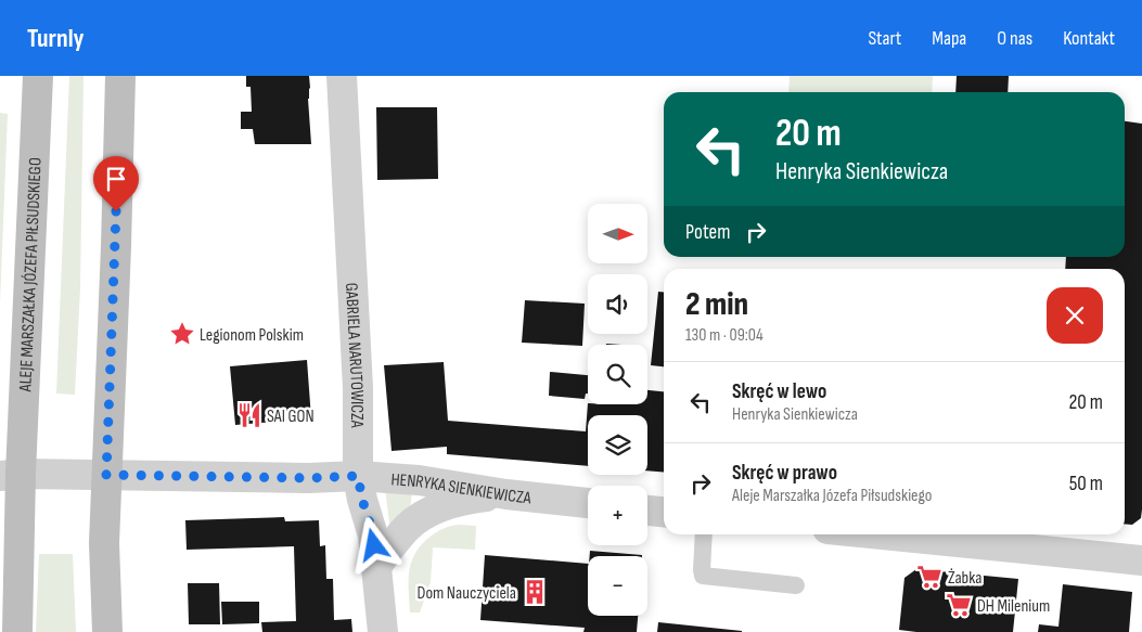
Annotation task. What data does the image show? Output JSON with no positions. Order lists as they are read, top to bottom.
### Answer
{
  "streets": {
    "main road": ["ALEJE MARSZAŁKA JÓZEFA PIŁSUDSKIEGO"],
    "street": ["GABRIELA NARUTOWICZA", "HENRYKA SIENKIEWICZA"]
  },
  "crossings": [
    ["ALEJE MARSZAŁKA JÓZEFA PIŁSUDSKIEGO", "HENRYKA SIENKIEWICZA"],
    ["GABRIELA NARUTOWICZA", "HENRYKA SIENKIEWICZA"]
  ],
  "places": {
    "place": ["Legionom Polskim"],
    "restaurant": ["SAI GON"],
    "supermarket": ["Żabka", "DH Milenium"],
    "building": ["Dom Nauczyciela"]
  },
  "north": "right",
  "page": {
    "header": "Turnly",
    "nav": [
      "Start",
      "Mapa",
      "O nas",
      "Kontakt"
    ],
    "turn": ["20 m", "Henryka Sienkiewicza"],
    "map_buttons": ["+", "−"],
    "then": "Potem",
    "heading": ["2 min", "130 m · 09:04"],
    "list": [
      {
        "name": "Skręć w lewo",
        "note": "Henryka Sienkiewicza",
        "value": "20 m"
      },
      {
        "name": "Skręć w prawo",
        "note": "Aleje Marszałka Józefa Piłsudskiego",
        "value": "50 m"
      }
    ]
  }
}
